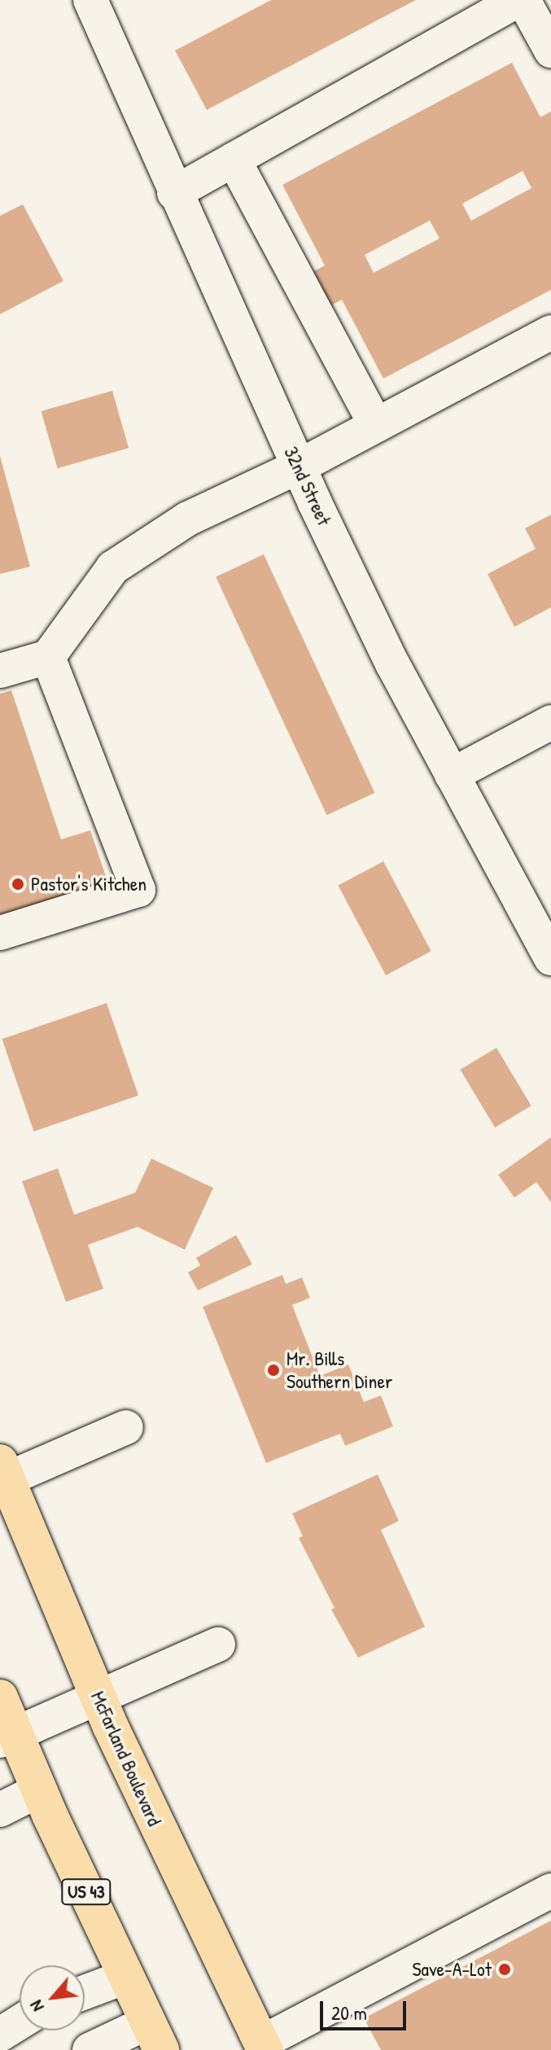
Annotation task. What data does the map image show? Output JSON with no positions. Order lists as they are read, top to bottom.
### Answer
{
  "streets": {
    "highway": ["McFarland Boulevard", "US 43"],
    "street": ["32nd Street"]
  },
  "places": ["Pastor's Kitchen", "Mr. Bills Southern Diner", "Save-A-Lot"],
  "scale_bar": "20 m",
  "north": "bottom left"
}
